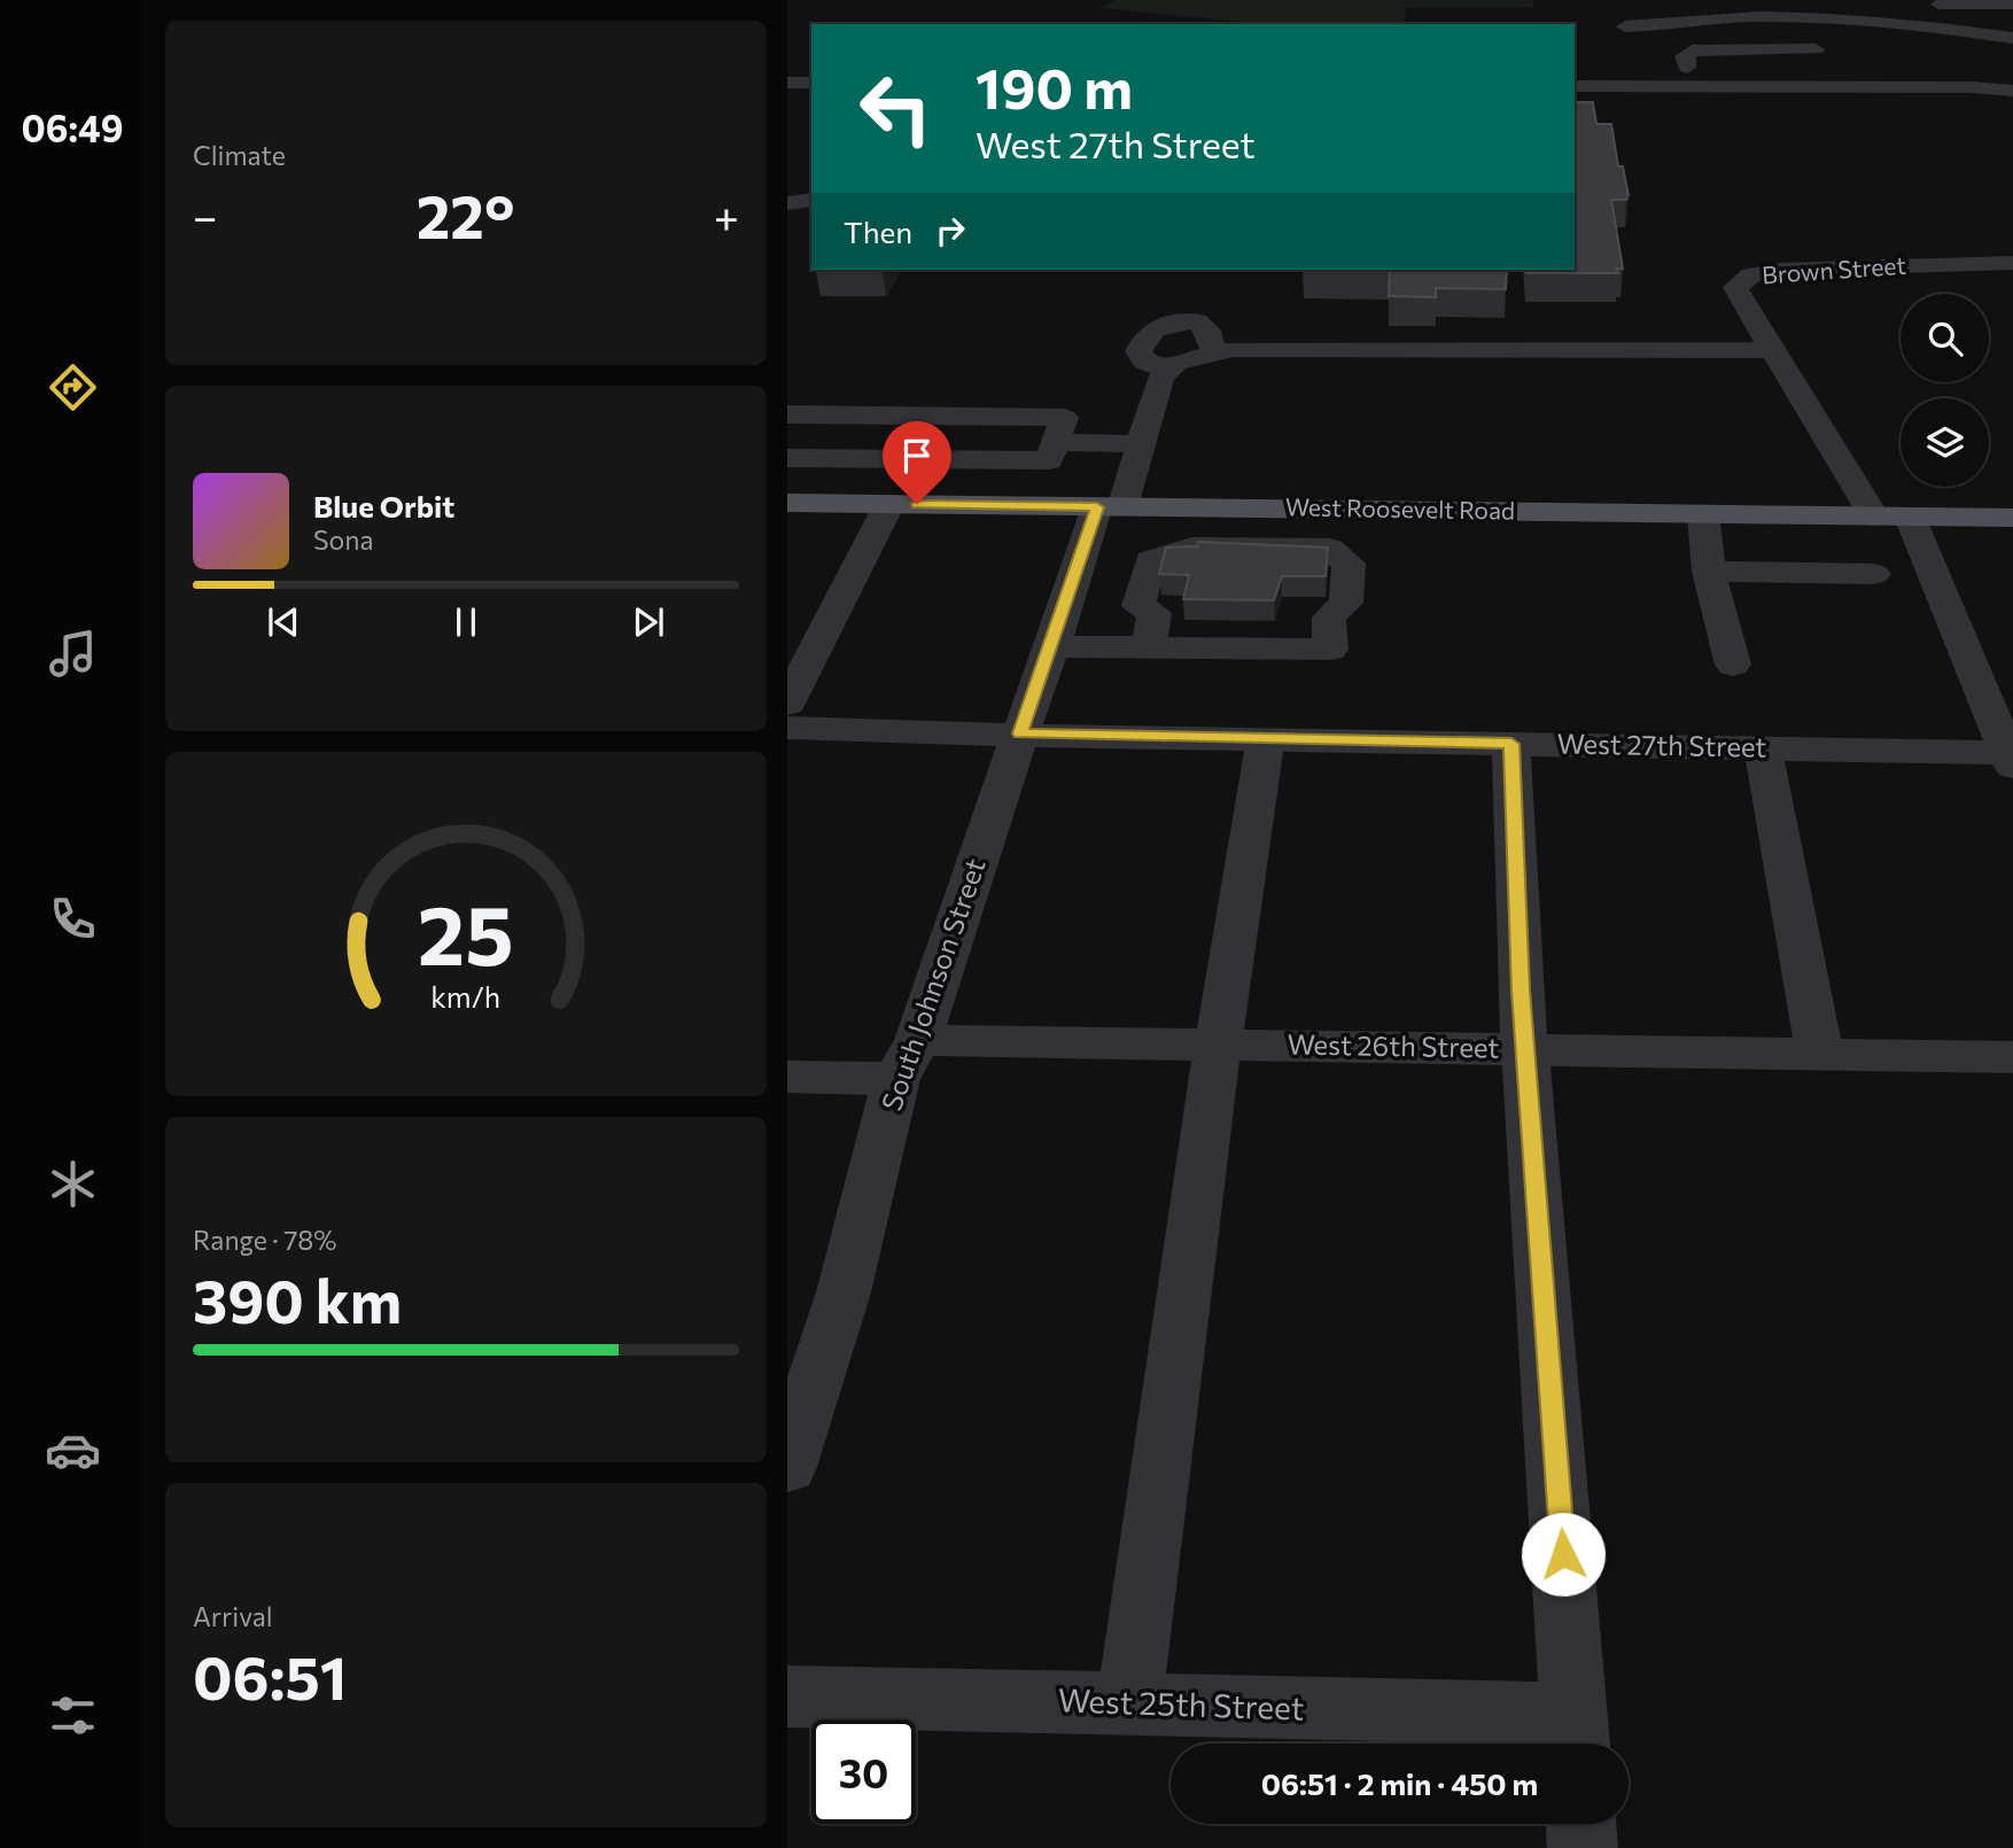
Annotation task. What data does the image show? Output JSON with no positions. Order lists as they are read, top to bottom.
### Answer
{
  "streets": {
    "main road": ["West Roosevelt Road"],
    "street": [
      "Brown Street",
      "West 27th Street",
      "South Johnson Street",
      "West 26th Street",
      "West 25th Street"
    ]
  },
  "crossings": [
    ["Brown Street", "West Roosevelt Road"],
    ["West Roosevelt Road", "South Johnson Street"],
    ["West 27th Street", "South Johnson Street"],
    ["South Johnson Street", "West 26th Street"]
  ],
  "page": {
    "tabs": "06:49",
    "tile": [
      "Climate",
      ["Range · 78%", "390 km"],
      ["Arrival", "06:51"]
    ],
    "turn": ["190 m", "West 27th Street"],
    "heat": ["−", "22°", "+"],
    "then": "Then",
    "song": ["Blue Orbit", "Sona"],
    "limit": "30",
    "trip": "06:51 · 2 min · 450 m",
    "gauge": ["25", "km/h"]
  }
}
